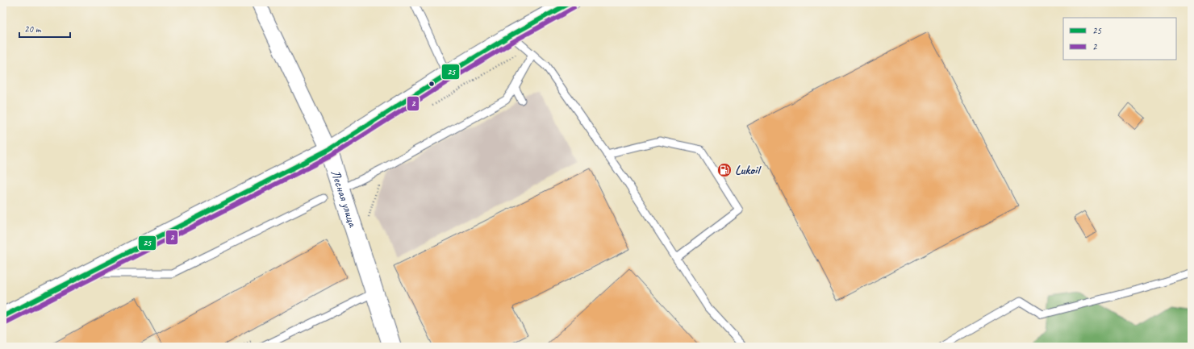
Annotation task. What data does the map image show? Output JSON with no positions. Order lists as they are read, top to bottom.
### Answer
{
  "streets": {
    "street": ["Лесная улица"]
  },
  "places": {
    "fuel station": ["Lukoil"]
  },
  "lines": ["transit line 25", "transit line 2"],
  "legend": ["25", "2"],
  "scale_bar": "20 m"
}
